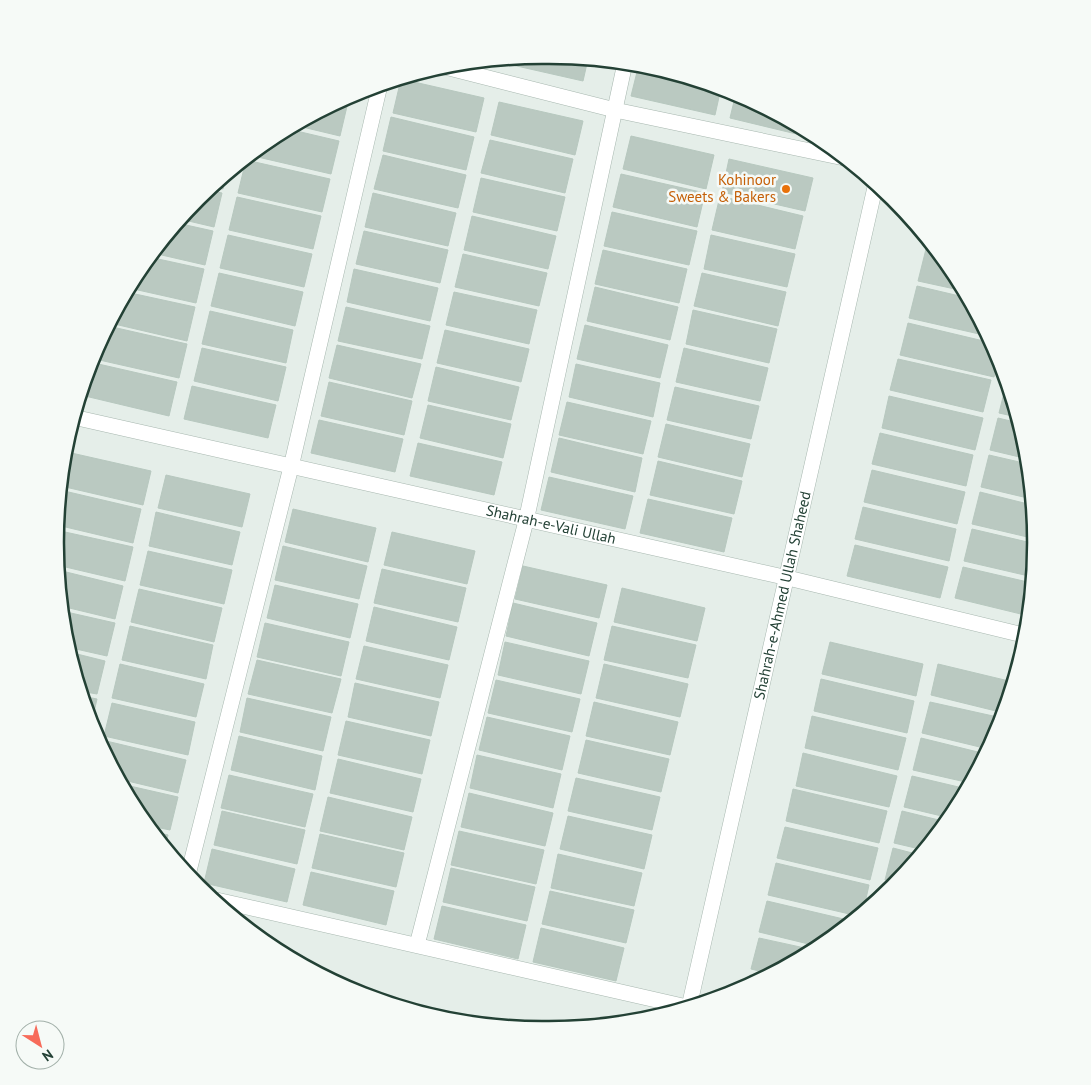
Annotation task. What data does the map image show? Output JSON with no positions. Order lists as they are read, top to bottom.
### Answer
{
  "streets": {
    "street": ["Shahrah-e-Vali Ullah", "Shahrah-e-Ahmed Ullah Shaheed"]
  },
  "crossings": [
    ["Shahrah-e-Vali Ullah", "Shahrah-e-Ahmed Ullah Shaheed"]
  ],
  "places": ["Kohinoor Sweets & Bakers"],
  "north": "bottom right"
}
